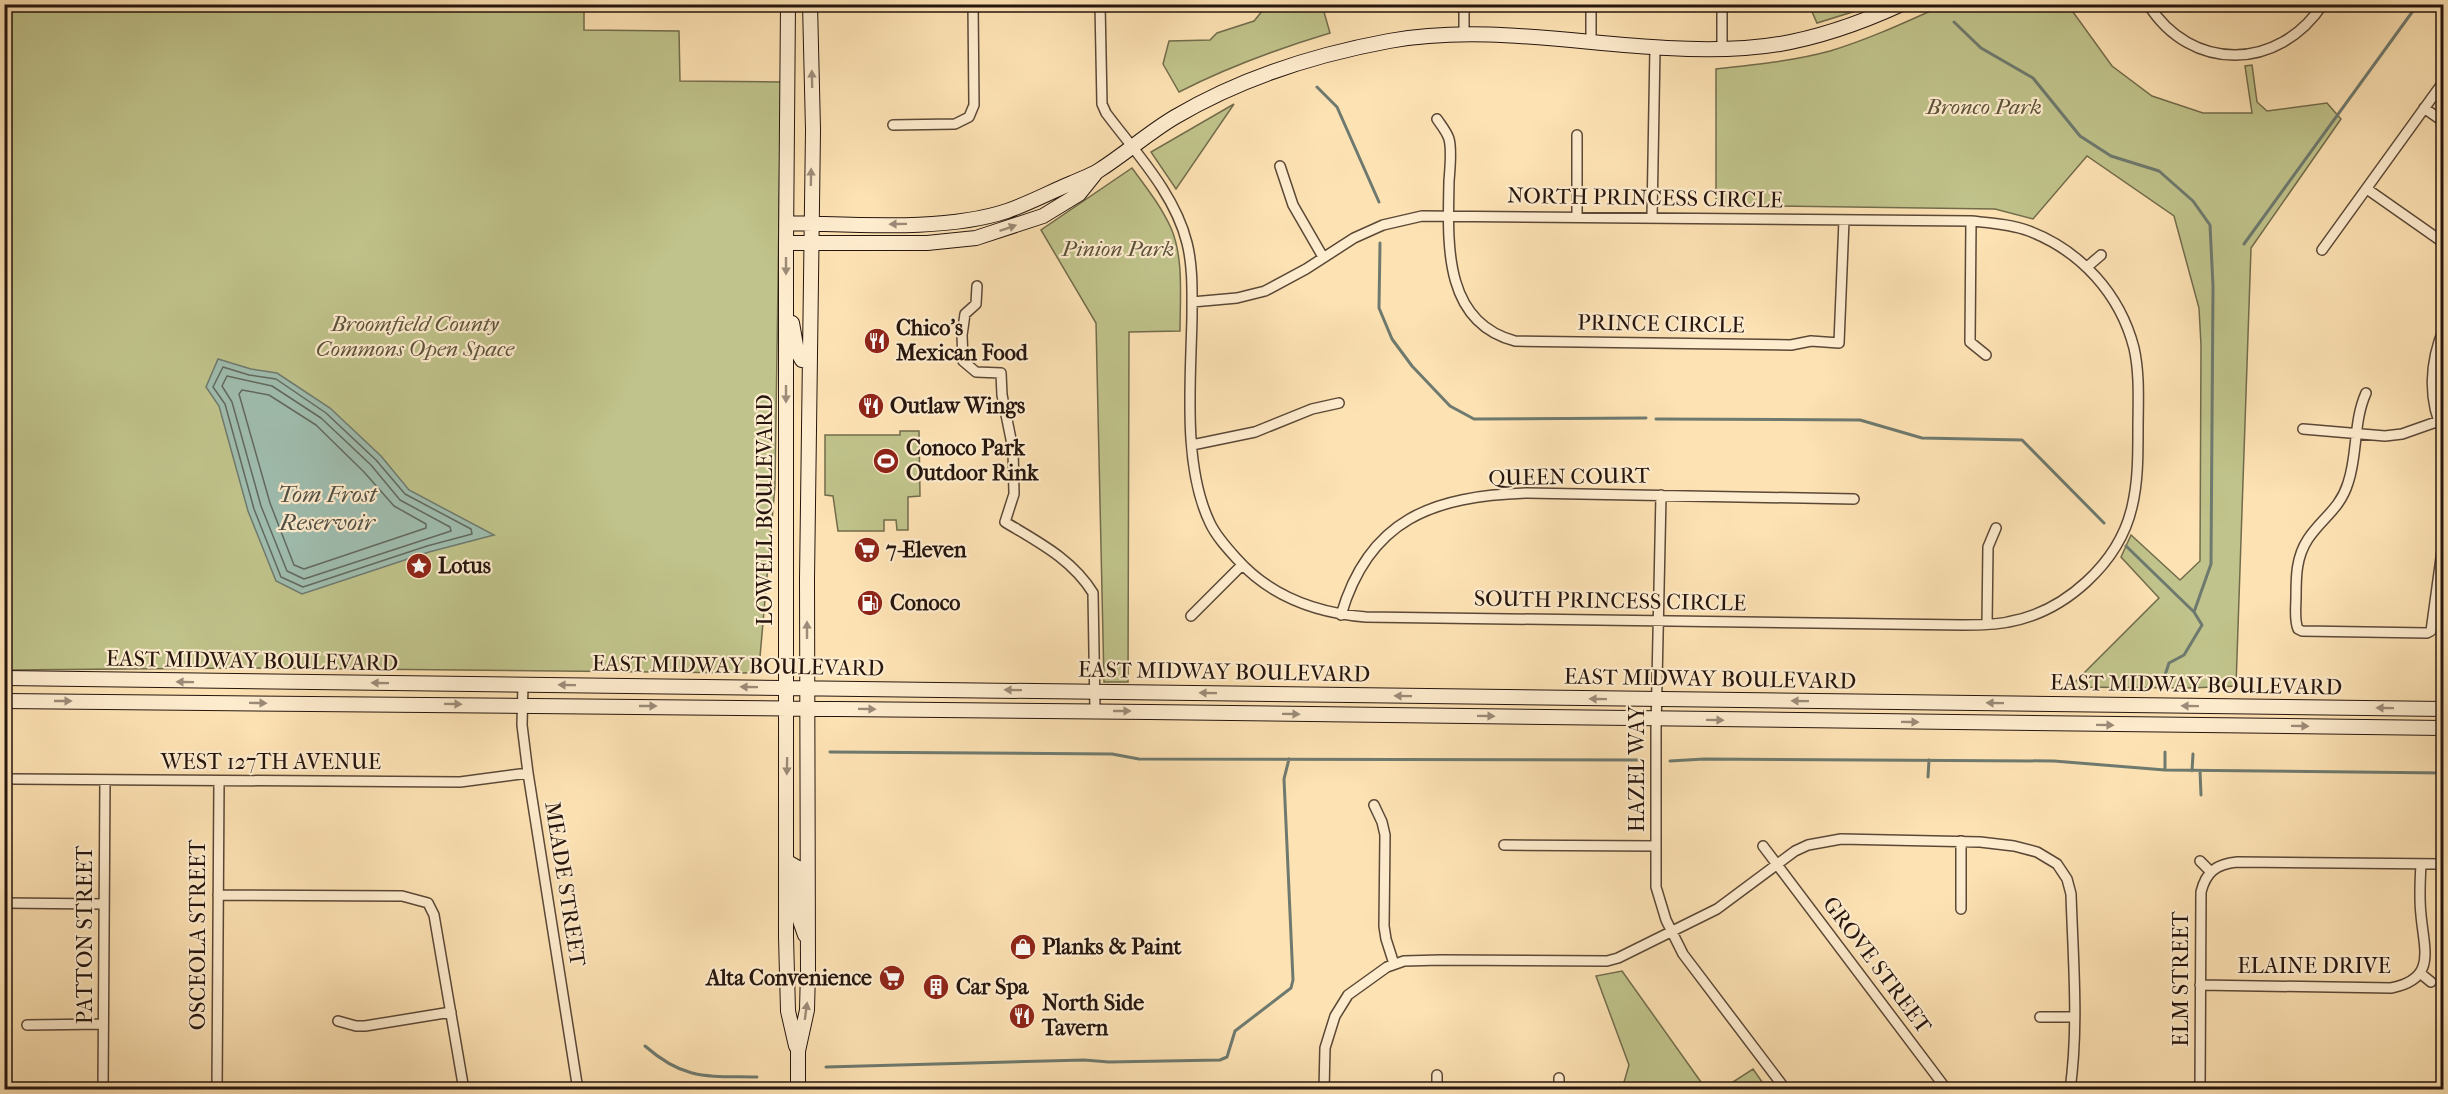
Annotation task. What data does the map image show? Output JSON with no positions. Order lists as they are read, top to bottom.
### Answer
{
  "streets": {
    "main road": ["LOWELL BOULEVARD", "EAST MIDWAY BOULEVARD"],
    "street": [
      "NORTH PRINCESS CIRCLE",
      "PRINCE CIRCLE",
      "QUEEN COURT",
      "SOUTH PRINCESS CIRCLE",
      "WEST 127TH AVENUE",
      "HAZEL WAY",
      "MEADE STREET",
      "PATTON STREET",
      "OSCEOLA STREET",
      "GROVE STREET",
      "ELAINE DRIVE",
      "ELM STREET"
    ]
  },
  "crossings": [
    ["NORTH PRINCESS CIRCLE", "PRINCE CIRCLE"],
    ["NORTH PRINCESS CIRCLE", "SOUTH PRINCESS CIRCLE"],
    ["QUEEN COURT", "SOUTH PRINCESS CIRCLE"],
    ["QUEEN COURT", "HAZEL WAY"],
    ["LOWELL BOULEVARD", "EAST MIDWAY BOULEVARD"],
    ["SOUTH PRINCESS CIRCLE", "HAZEL WAY"],
    ["EAST MIDWAY BOULEVARD", "HAZEL WAY"],
    ["EAST MIDWAY BOULEVARD", "MEADE STREET"],
    ["WEST 127TH AVENUE", "MEADE STREET"],
    ["WEST 127TH AVENUE", "PATTON STREET"],
    ["WEST 127TH AVENUE", "OSCEOLA STREET"],
    ["ELAINE DRIVE", "ELM STREET"]
  ],
  "water": ["Tom Frost Reservoir"],
  "parks": ["Bronco Park", "Pinion Park", "Broomfield County Commons Open Space"],
  "places": {
    "restaurant": ["Chico's Mexican Food", "Outlaw Wings", "North Side Tavern"],
    "sports": ["Conoco Park Outdoor Rink"],
    "supermarket": ["7-Eleven", "Alta Convenience"],
    "place": ["Lotus"],
    "fuel station": ["Conoco"],
    "shop": ["Planks & Paint"],
    "building": ["Car Spa"]
  }
}
